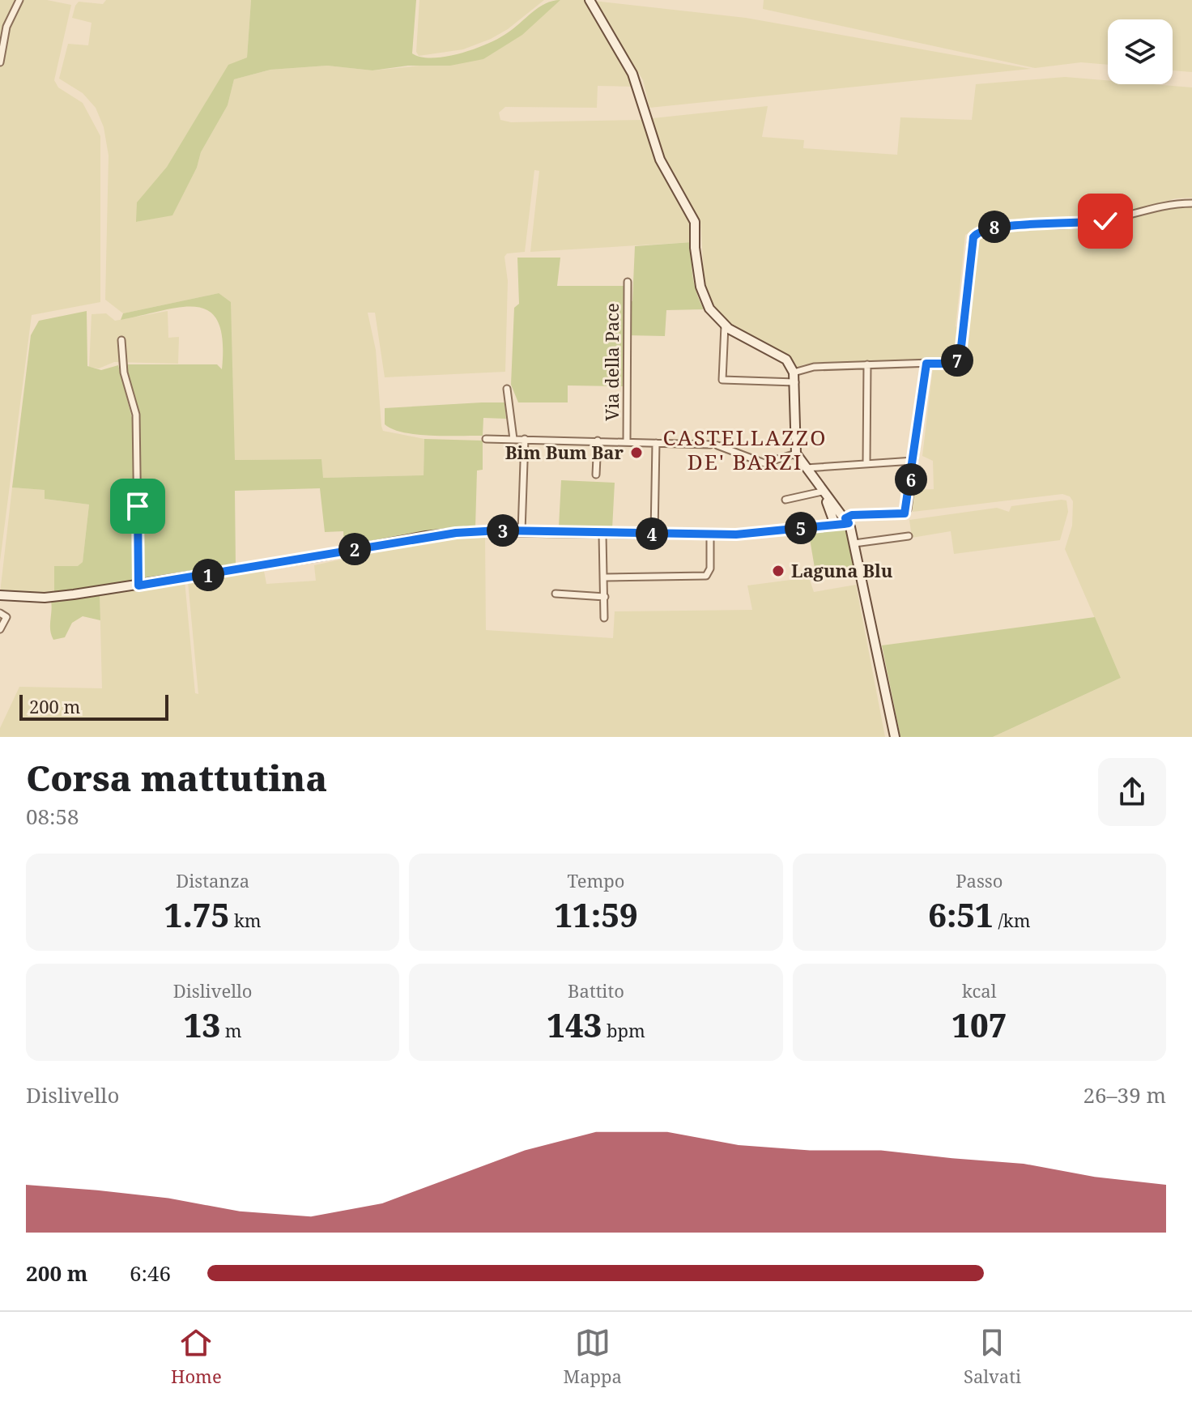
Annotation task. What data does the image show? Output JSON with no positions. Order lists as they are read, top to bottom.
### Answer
{
  "streets": {
    "street": ["Via della Pace"]
  },
  "districts": ["CASTELLAZZO DE' BARZI"],
  "places": ["Bim Bum Bar", "Laguna Blu"],
  "scale_bar": "200 m",
  "page": {
    "pins": [
      "8",
      "7",
      "6",
      "5",
      "3",
      "4",
      "2",
      "1"
    ],
    "scale": "200 m",
    "heading": ["Corsa mattutina", "08:58"],
    "stats": [
      ["Distanza", "1.75 km"],
      ["Tempo", "11:59"],
      ["Passo", "6:51 /km"],
      ["Dislivello", "13 m"],
      ["Battito", "143 bpm"],
      ["kcal", "107"]
    ],
    "chart": ["Dislivello", "26–39 m"],
    "list": [
      {
        "name": "200 m",
        "note": "6:46"
      }
    ],
    "tabs": ["Home", "Mappa", "Salvati"]
  }
}
